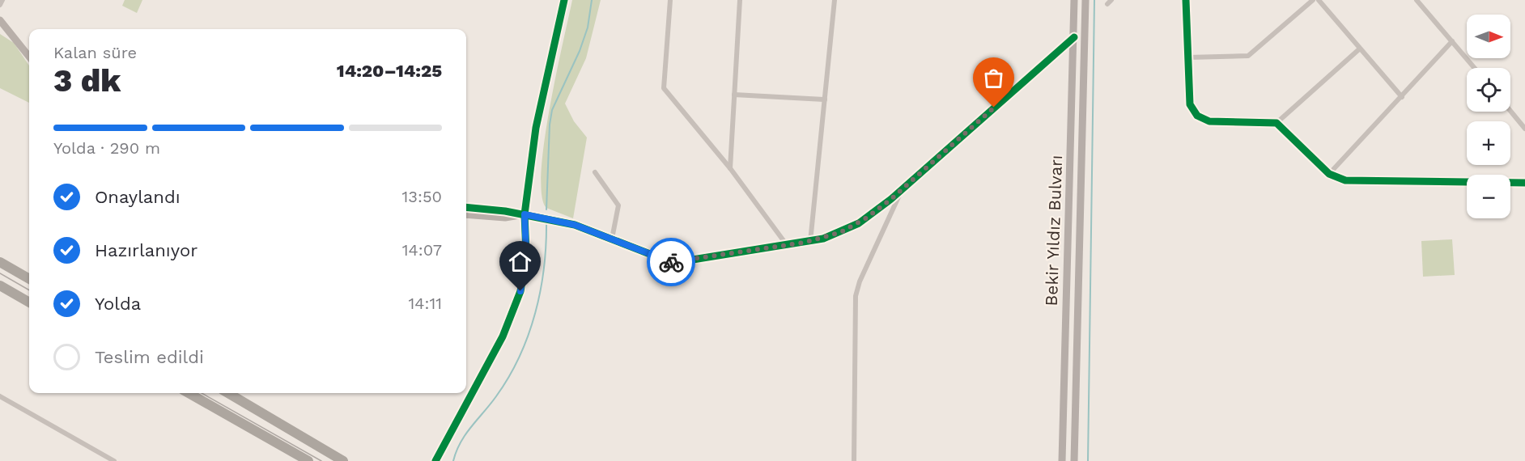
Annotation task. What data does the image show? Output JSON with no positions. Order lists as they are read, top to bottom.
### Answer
{
  "streets": {
    "main road": ["Bekir Yıldız Bulvarı"]
  },
  "north": "right",
  "page": {
    "map_buttons": ["+", "−"],
    "heading": ["3 dk", "Kalan süre", "14:20–14:25"],
    "bar": "Yolda · 290 m",
    "list": [
      ["Onaylandı", "13:50"],
      ["Hazırlanıyor", "14:07"],
      ["Yolda", "14:11"],
      "Teslim edildi"
    ]
  }
}
